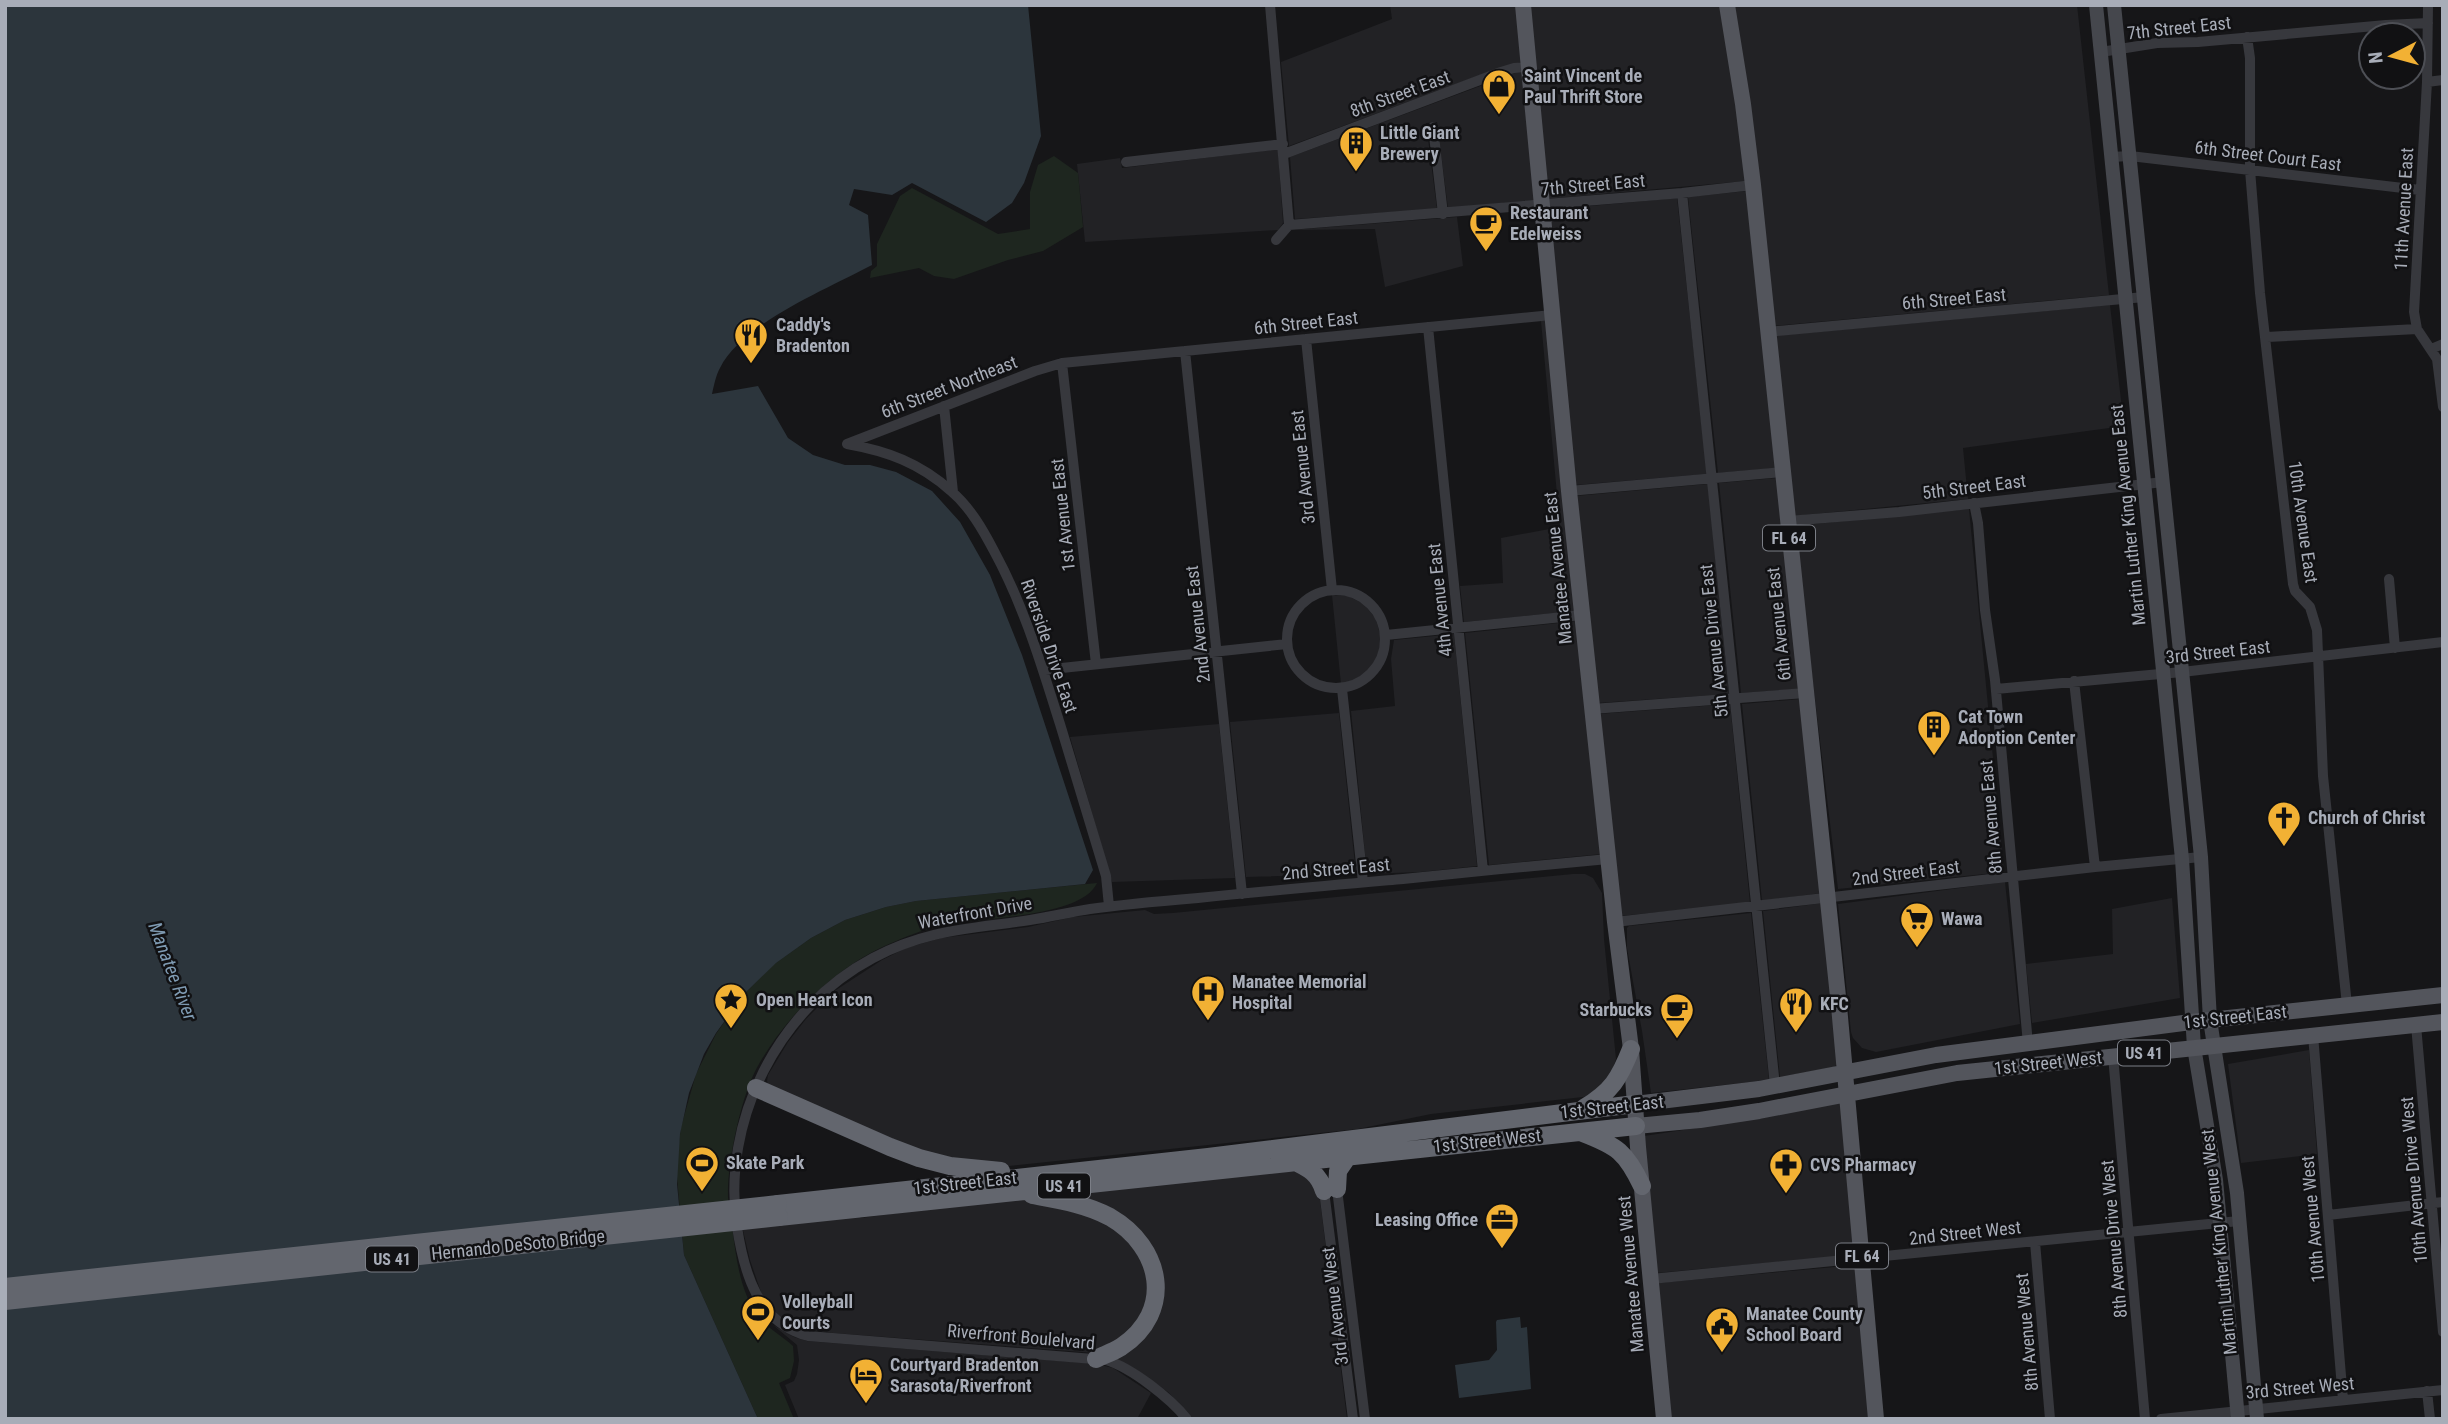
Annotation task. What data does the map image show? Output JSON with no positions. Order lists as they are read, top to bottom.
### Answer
{
  "streets": {
    "highway": [
      "1st Street East",
      "US 41",
      "1st Street West",
      "Hernando DeSoto Bridge"
    ],
    "main road": [
      "FL 64",
      "Manatee Avenue East",
      "6th Avenue East",
      "Manatee Avenue West"
    ],
    "street": [
      "7th Street East",
      "8th Street East",
      "6th Street Court East",
      "11th Avenue East",
      "6th Street East",
      "6th Street Northeast",
      "3rd Avenue East",
      "5th Street East",
      "1st Avenue East",
      "Martin Luther King Avenue East",
      "10th Avenue East",
      "4th Avenue East",
      "2nd Avenue East",
      "5th Avenue Drive East",
      "Riverside Drive East",
      "3rd Street East",
      "8th Avenue East",
      "2nd Street East",
      "Waterfront Drive",
      "10th Avenue Drive West",
      "10th Avenue West",
      "2nd Street West",
      "8th Avenue Drive West",
      "Martin Luther King Avenue West",
      "3rd Avenue West",
      "8th Avenue West",
      "Riverfront Boulelvard",
      "3rd Street West"
    ]
  },
  "crossings": [
    ["7th Street East", "11th Avenue East"],
    ["7th Street East", "Martin Luther King Avenue East"],
    ["7th Street East", "10th Avenue East"],
    ["7th Street East", "Manatee Avenue East"],
    ["7th Street East", "6th Avenue East"],
    ["7th Street East", "5th Avenue Drive East"],
    ["8th Street East", "Manatee Avenue East"],
    ["6th Street Court East", "11th Avenue East"],
    ["6th Street Court East", "Martin Luther King Avenue East"],
    ["6th Street Court East", "10th Avenue East"],
    ["6th Street East", "6th Street Northeast"],
    ["6th Street East", "3rd Avenue East"],
    ["6th Street East", "1st Avenue East"],
    ["6th Street East", "Martin Luther King Avenue East"],
    ["6th Street East", "Manatee Avenue East"],
    ["6th Street East", "4th Avenue East"],
    ["6th Street East", "2nd Avenue East"],
    ["6th Street East", "6th Avenue East"],
    ["6th Street Northeast", "1st Avenue East"],
    ["6th Street Northeast", "Riverside Drive East"],
    ["5th Street East", "Martin Luther King Avenue East"],
    ["5th Street East", "6th Avenue East"],
    ["5th Street East", "8th Avenue East"],
    ["Martin Luther King Avenue East", "3rd Street East"],
    ["Martin Luther King Avenue East", "2nd Street East"],
    ["Martin Luther King Avenue East", "1st Street East"],
    ["Martin Luther King Avenue East", "Martin Luther King Avenue West"],
    ["10th Avenue East", "3rd Street East"],
    ["10th Avenue East", "1st Street East"],
    ["FL 64", "6th Avenue East"],
    ["FL 64", "1st Street East"],
    ["FL 64", "1st Street West"],
    ["FL 64", "2nd Street West"],
    ["Manatee Avenue East", "2nd Street East"],
    ["Manatee Avenue East", "1st Street East"],
    ["Manatee Avenue East", "1st Street West"],
    ["Manatee Avenue East", "Manatee Avenue West"],
    ["4th Avenue East", "2nd Street East"],
    ["2nd Avenue East", "2nd Street East"],
    ["6th Avenue East", "2nd Street East"],
    ["6th Avenue East", "1st Street East"],
    ["5th Avenue Drive East", "2nd Street East"],
    ["5th Avenue Drive East", "1st Street East"],
    ["Riverside Drive East", "2nd Street East"],
    ["Riverside Drive East", "Waterfront Drive"],
    ["3rd Street East", "8th Avenue East"],
    ["8th Avenue East", "2nd Street East"],
    ["8th Avenue East", "1st Street East"],
    ["2nd Street East", "Waterfront Drive"],
    ["Waterfront Drive", "Riverfront Boulelvard"],
    ["1st Street East", "1st Street West"],
    ["1st Street East", "Martin Luther King Avenue West"],
    ["1st Street East", "Hernando DeSoto Bridge"],
    ["1st Street West", "10th Avenue Drive West"],
    ["1st Street West", "10th Avenue West"],
    ["1st Street West", "8th Avenue Drive West"],
    ["1st Street West", "Martin Luther King Avenue West"],
    ["1st Street West", "Hernando DeSoto Bridge"],
    ["1st Street West", "Manatee Avenue West"],
    ["10th Avenue West", "3rd Street West"],
    ["2nd Street West", "8th Avenue Drive West"],
    ["2nd Street West", "Martin Luther King Avenue West"],
    ["2nd Street West", "Manatee Avenue West"],
    ["2nd Street West", "8th Avenue West"],
    ["Martin Luther King Avenue West", "3rd Street West"]
  ],
  "water": ["Manatee River"],
  "places": {
    "shop": ["Saint Vincent de Paul Thrift Store"],
    "building": ["Little Giant Brewery", "Cat Town Adoption Center"],
    "cafe": ["Restaurant Edelweiss", "Starbucks"],
    "restaurant": ["Caddy's Bradenton", "KFC"],
    "church": ["Church of Christ"],
    "supermarket": ["Wawa"],
    "hospital": ["Manatee Memorial Hospital"],
    "place": ["Open Heart Icon"],
    "sports": ["Skate Park", "Volleyball Courts"],
    "pharmacy": ["CVS Pharmacy"],
    "office": ["Leasing Office"],
    "public building": ["Manatee County School Board"],
    "hotel": ["Courtyard Bradenton Sarasota/Riverfront"]
  },
  "north": "left"
}
